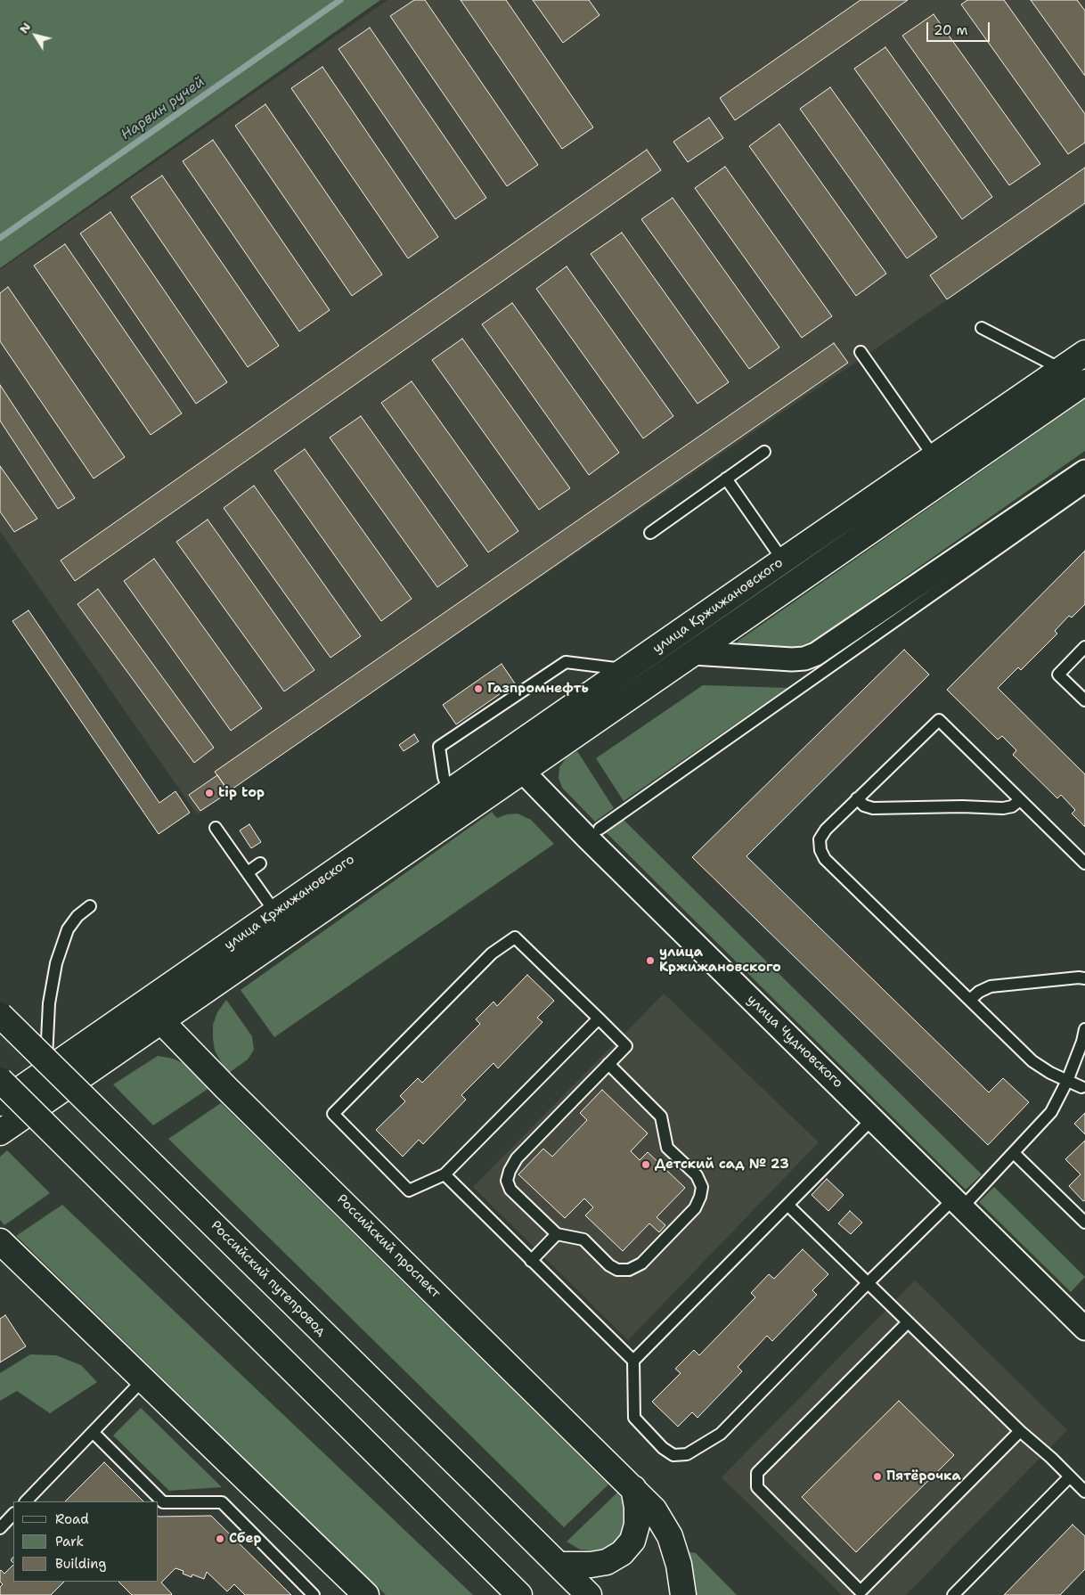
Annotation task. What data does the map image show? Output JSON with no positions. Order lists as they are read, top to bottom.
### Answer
{
  "streets": {
    "street": [
      "улица Кржижановского",
      "улица Чудновского",
      "Российский проспект",
      "Российский путепровод"
    ]
  },
  "crossings": [
    ["улица Кржижановского", "улица Чудновского"],
    ["улица Кржижановского", "Российский проспект"]
  ],
  "water": ["Нарвин ручей"],
  "places": [
    "Газпромнефть",
    "tip top",
    "улица Кржижановского",
    "Детский сад № 23",
    "Пятёрочка",
    "Сбер"
  ],
  "legend": ["Road", "Park", "Building"],
  "scale_bar": "20 m",
  "north": "top left"
}
